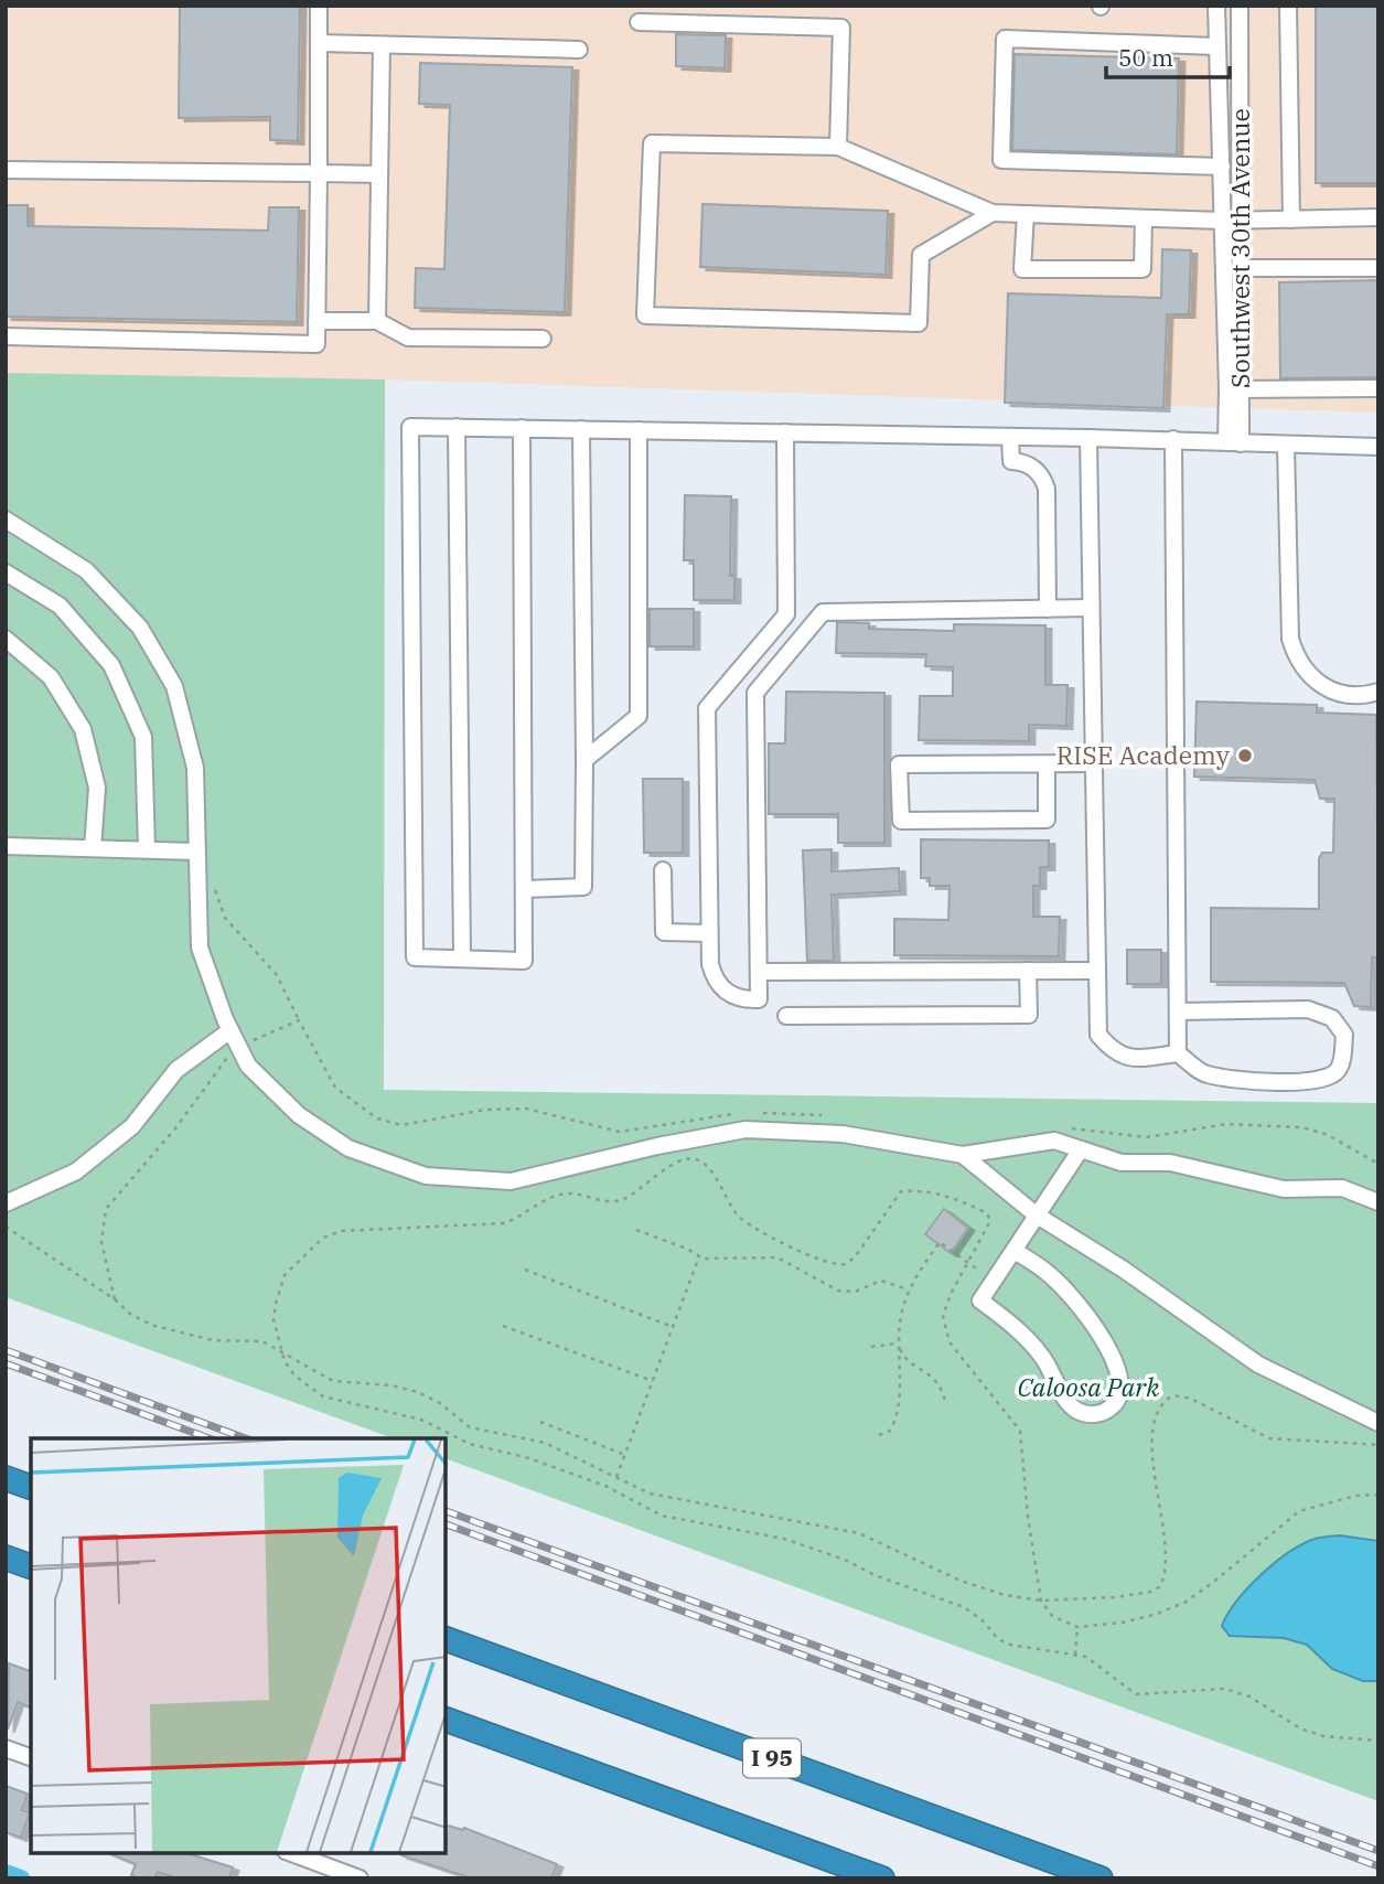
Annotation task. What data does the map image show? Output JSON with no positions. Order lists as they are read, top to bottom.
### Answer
{
  "streets": {
    "highway": ["I 95"],
    "street": ["Southwest 30th Avenue"]
  },
  "parks": ["Caloosa Park"],
  "places": ["RISE Academy"],
  "scale_bar": "50 m"
}
